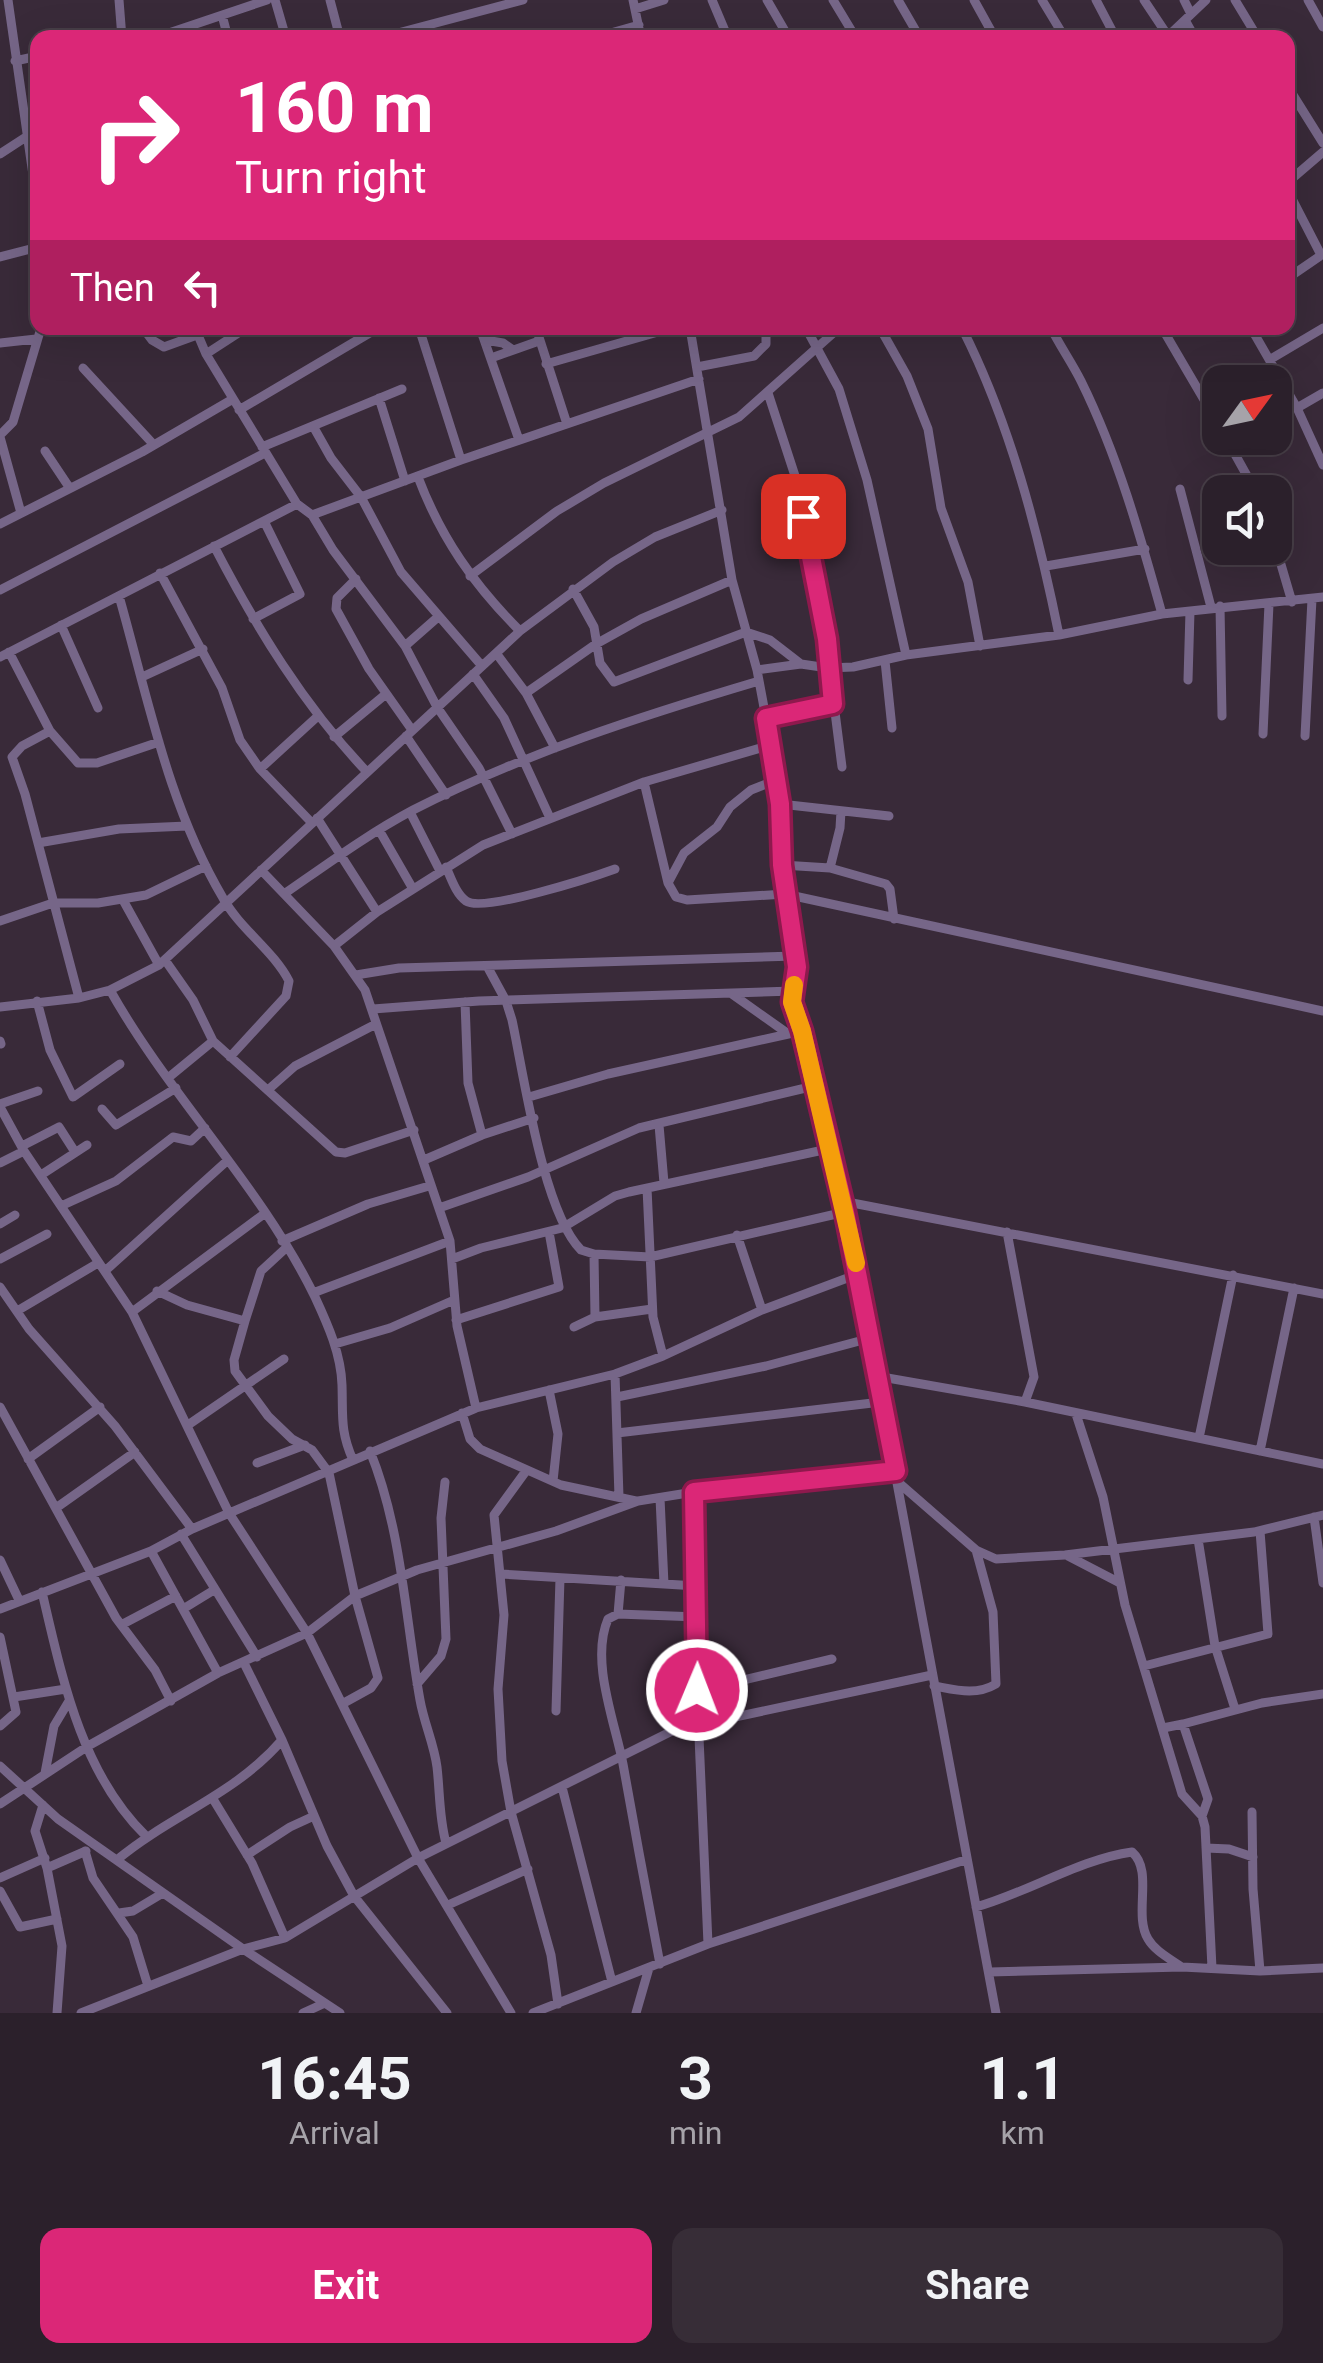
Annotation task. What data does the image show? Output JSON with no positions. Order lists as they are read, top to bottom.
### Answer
{
  "north": "top right",
  "page": {
    "turn": ["160 m", "Turn right"],
    "then": "Then",
    "eta": [
      "16:45",
      "Arrival",
      "3",
      "min",
      "1.1",
      "km"
    ],
    "buttons": ["Exit", "Share"]
  }
}
